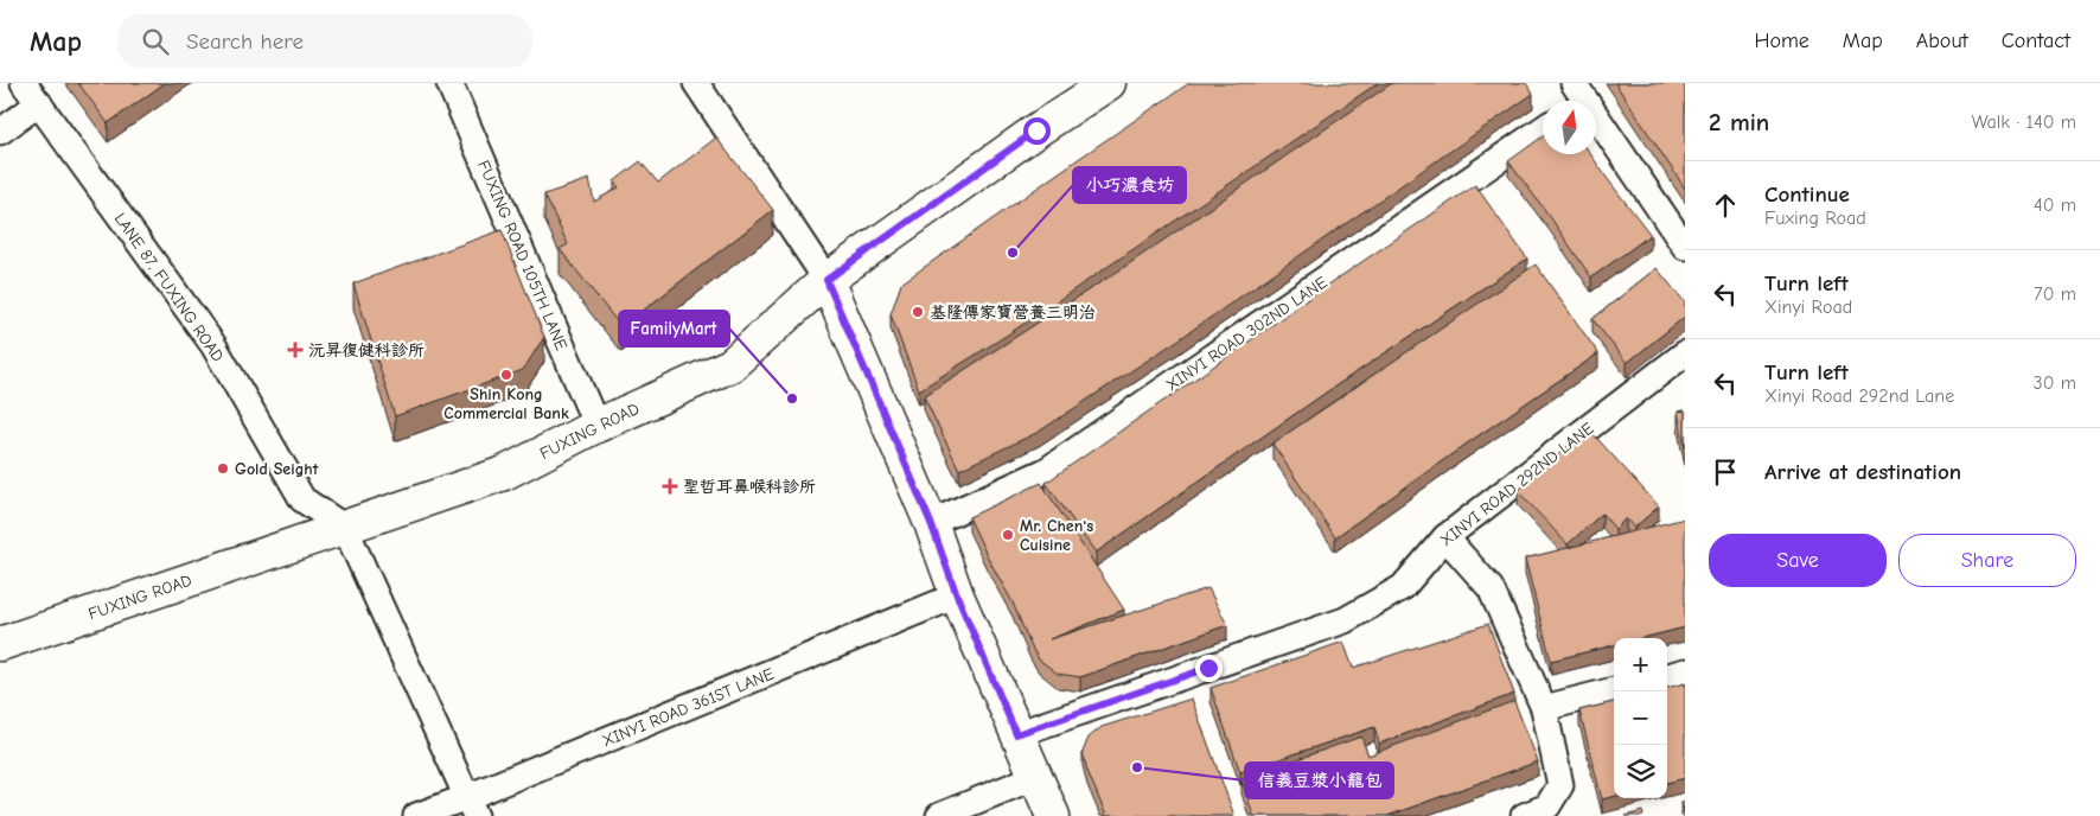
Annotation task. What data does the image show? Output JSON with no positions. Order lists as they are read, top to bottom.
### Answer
{
  "streets": {
    "street": ["FUXING ROAD"],
    "lane": [
      "FUXING ROAD 105TH LANE",
      "XINYI ROAD 302ND LANE",
      "XINYI ROAD 292ND LANE",
      "XINYI ROAD 361ST LANE"
    ]
  },
  "crossings": [
    ["FUXING ROAD 105TH LANE", "FUXING ROAD"]
  ],
  "places": {
    "other": [
      "小巧濃食坊",
      "基隆傳家寶營養三明治",
      "Shin Kong Commercial Bank",
      "FamilyMart",
      "Gold Seight",
      "Mr. Chen's Cuisine",
      "信義豆漿小籠包"
    ],
    "health": ["沅昇復健科診所", "聖哲耳鼻喉科診所"]
  },
  "north": "top",
  "page": {
    "header": "Map",
    "search": "Search here",
    "nav": [
      "Home",
      "Map",
      "About",
      "Contact"
    ],
    "heading": ["2 min", "Walk · 140 m"],
    "list": [
      ["Continue", "Fuxing Road", "40 m"],
      ["Turn left", "Xinyi Road", "70 m"],
      ["Turn left", "Xinyi Road 292nd Lane", "30 m"],
      "Arrive at destination"
    ],
    "buttons": ["Save", "Share"],
    "map_buttons": ["+", "−"]
  }
}
